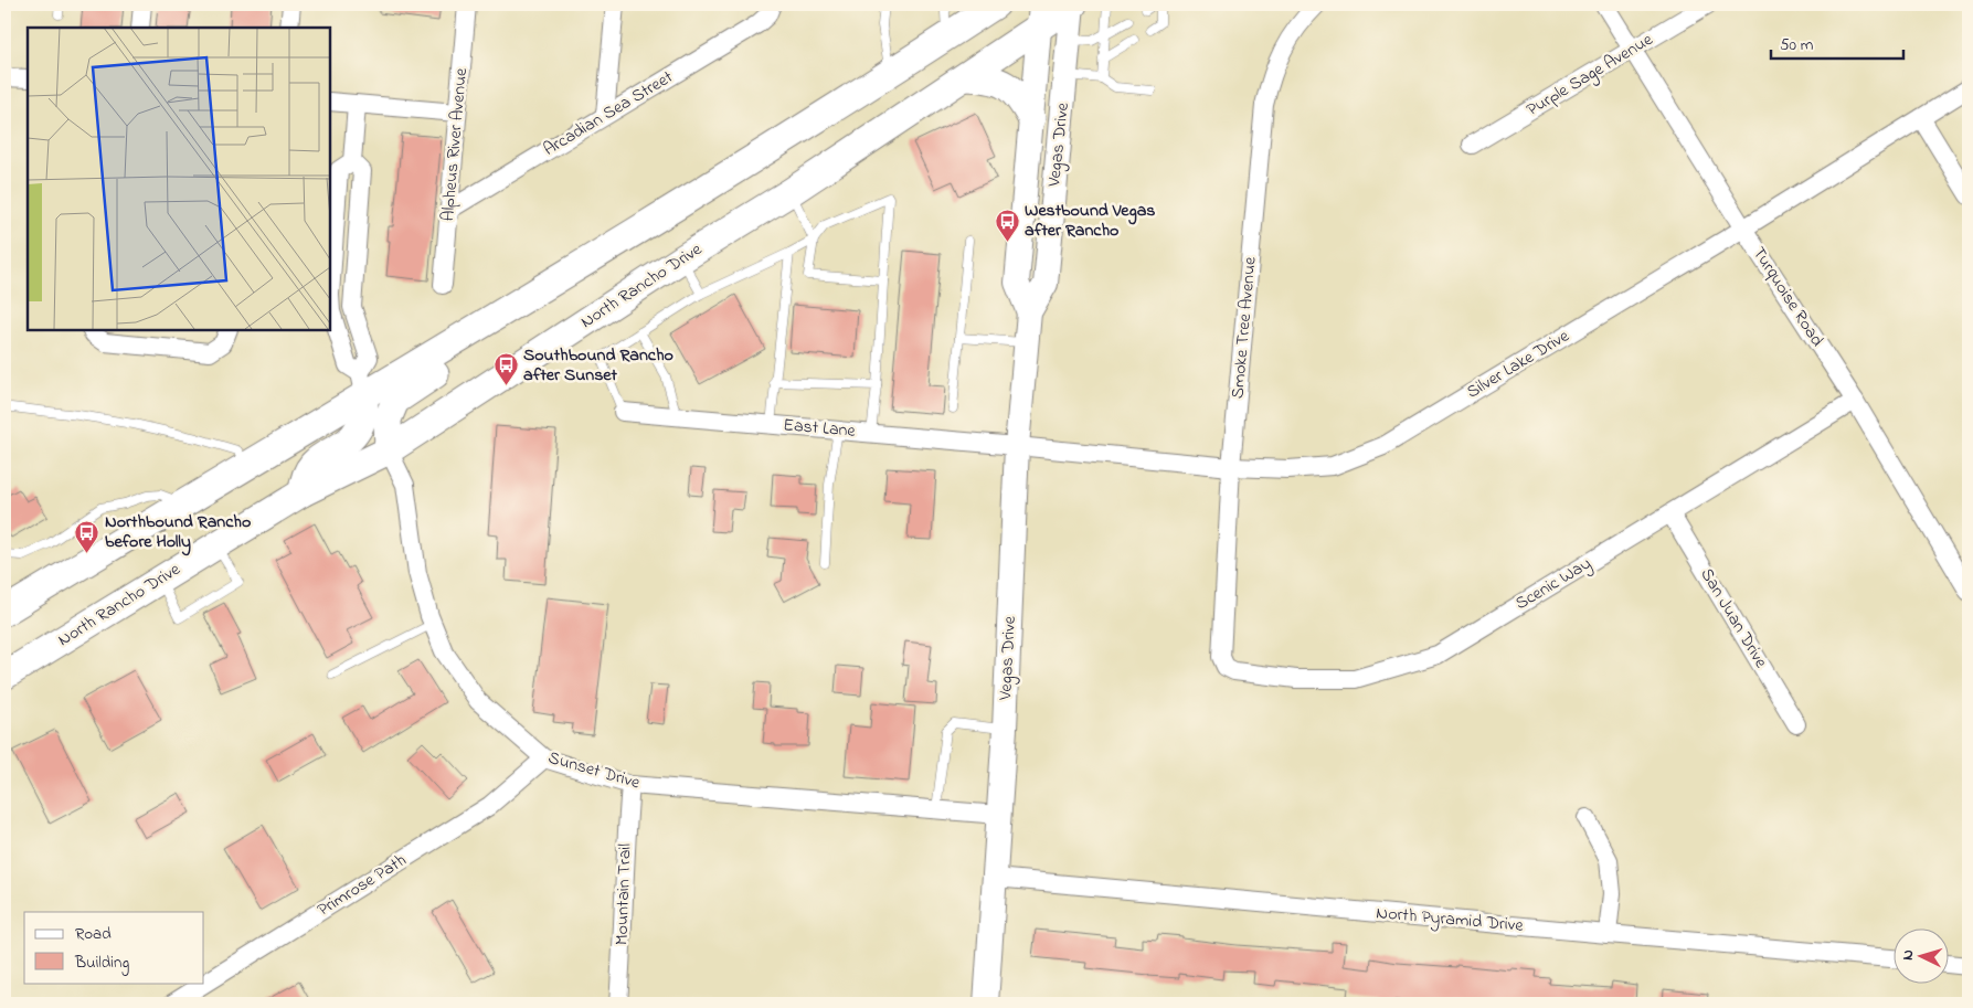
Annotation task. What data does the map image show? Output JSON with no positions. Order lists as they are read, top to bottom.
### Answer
{
  "streets": {
    "main road": ["Vegas Drive", "North Rancho Drive"],
    "street": [
      "Purple Sage Avenue",
      "Arcadian Sea Street",
      "Alpheus River Avenue",
      "Turquoise Road",
      "Smoke Tree Avenue",
      "Silver Lake Drive",
      "East Lane",
      "Scenic Way",
      "San Juan Drive",
      "Sunset Drive",
      "Primrose Path",
      "Mountain Trail",
      "North Pyramid Drive"
    ]
  },
  "crossings": [
    ["Purple Sage Avenue", "Turquoise Road"],
    ["Arcadian Sea Street", "Alpheus River Avenue"],
    ["Vegas Drive", "North Rancho Drive"],
    ["Vegas Drive", "Silver Lake Drive"],
    ["Vegas Drive", "East Lane"],
    ["Vegas Drive", "Sunset Drive"],
    ["Vegas Drive", "North Pyramid Drive"],
    ["North Rancho Drive", "Sunset Drive"],
    ["Turquoise Road", "Silver Lake Drive"],
    ["Turquoise Road", "Scenic Way"],
    ["Smoke Tree Avenue", "Silver Lake Drive"],
    ["Smoke Tree Avenue", "Scenic Way"],
    ["Silver Lake Drive", "East Lane"],
    ["Scenic Way", "San Juan Drive"],
    ["Sunset Drive", "Primrose Path"],
    ["Sunset Drive", "Mountain Trail"]
  ],
  "places": {
    "bus stop": ["Westbound Vegas after Rancho", "Southbound Rancho after Sunset", "Northbound Rancho before Holly"]
  },
  "legend": ["Road", "Building"],
  "scale_bar": "50 m",
  "north": "left"
}
